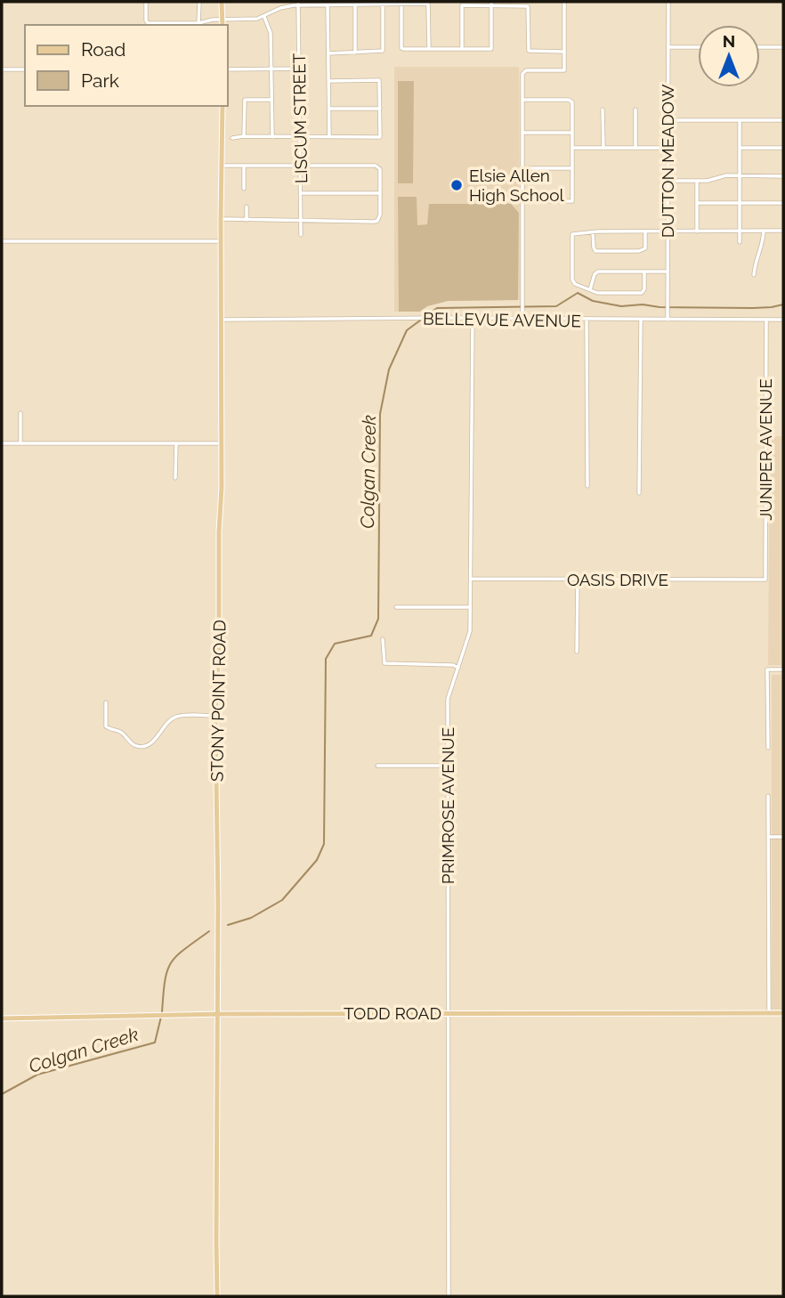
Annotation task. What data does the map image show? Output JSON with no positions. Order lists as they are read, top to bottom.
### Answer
{
  "streets": {
    "main road": ["STONY POINT ROAD", "TODD ROAD"],
    "street": [
      "LISCUM STREET",
      "DUTTON MEADOW",
      "BELLEVUE AVENUE",
      "JUNIPER AVENUE",
      "OASIS DRIVE",
      "PRIMROSE AVENUE"
    ]
  },
  "crossings": [
    ["DUTTON MEADOW", "BELLEVUE AVENUE"],
    ["BELLEVUE AVENUE", "JUNIPER AVENUE"],
    ["BELLEVUE AVENUE", "STONY POINT ROAD"],
    ["BELLEVUE AVENUE", "PRIMROSE AVENUE"],
    ["JUNIPER AVENUE", "OASIS DRIVE"],
    ["OASIS DRIVE", "PRIMROSE AVENUE"],
    ["STONY POINT ROAD", "TODD ROAD"],
    ["PRIMROSE AVENUE", "TODD ROAD"]
  ],
  "water": ["Colgan Creek"],
  "places": ["Elsie Allen High School"],
  "legend": ["Road", "Park"],
  "north": "top"
}
